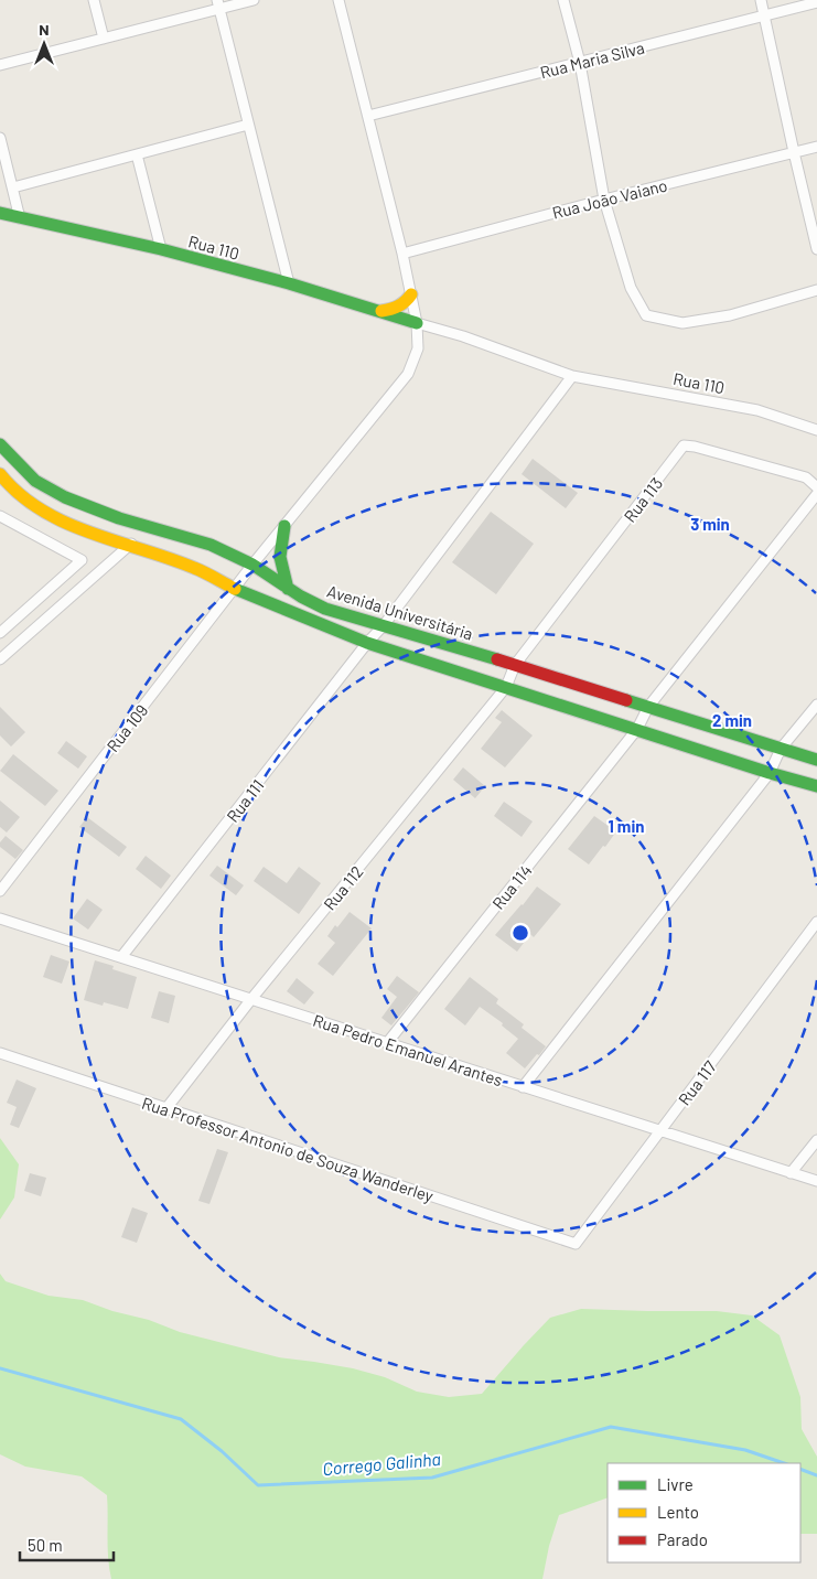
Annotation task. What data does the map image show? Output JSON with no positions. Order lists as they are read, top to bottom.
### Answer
{
  "streets": {
    "street": [
      "Rua Maria Silva",
      "Rua João Vaiano",
      "Rua 110",
      "Rua 113",
      "Avenida Universitária",
      "Rua 109",
      "Rua 111",
      "Rua 114",
      "Rua 112",
      "Rua Pedro Emanuel Arantes",
      "Rua 117",
      "Rua Professor Antonio de Souza Wanderley"
    ]
  },
  "crossings": [
    ["Rua 113", "Avenida Universitária"],
    ["Rua 113", "Rua 112"],
    ["Avenida Universitária", "Rua 109"],
    ["Avenida Universitária", "Rua 111"],
    ["Avenida Universitária", "Rua 114"],
    ["Avenida Universitária", "Rua 112"],
    ["Rua 111", "Rua Pedro Emanuel Arantes"],
    ["Rua 114", "Rua Pedro Emanuel Arantes"],
    ["Rua 112", "Rua Pedro Emanuel Arantes"],
    ["Rua 112", "Rua Professor Antonio de Souza Wanderley"],
    ["Rua Pedro Emanuel Arantes", "Rua 117"],
    ["Rua 117", "Rua Professor Antonio de Souza Wanderley"]
  ],
  "water": ["Corrego Galinha"],
  "legend": ["Livre", "Lento", "Parado"],
  "scale_bar": "50 m",
  "north": "top",
  "rings": ["3 min", "2 min", "1 min"]
}
